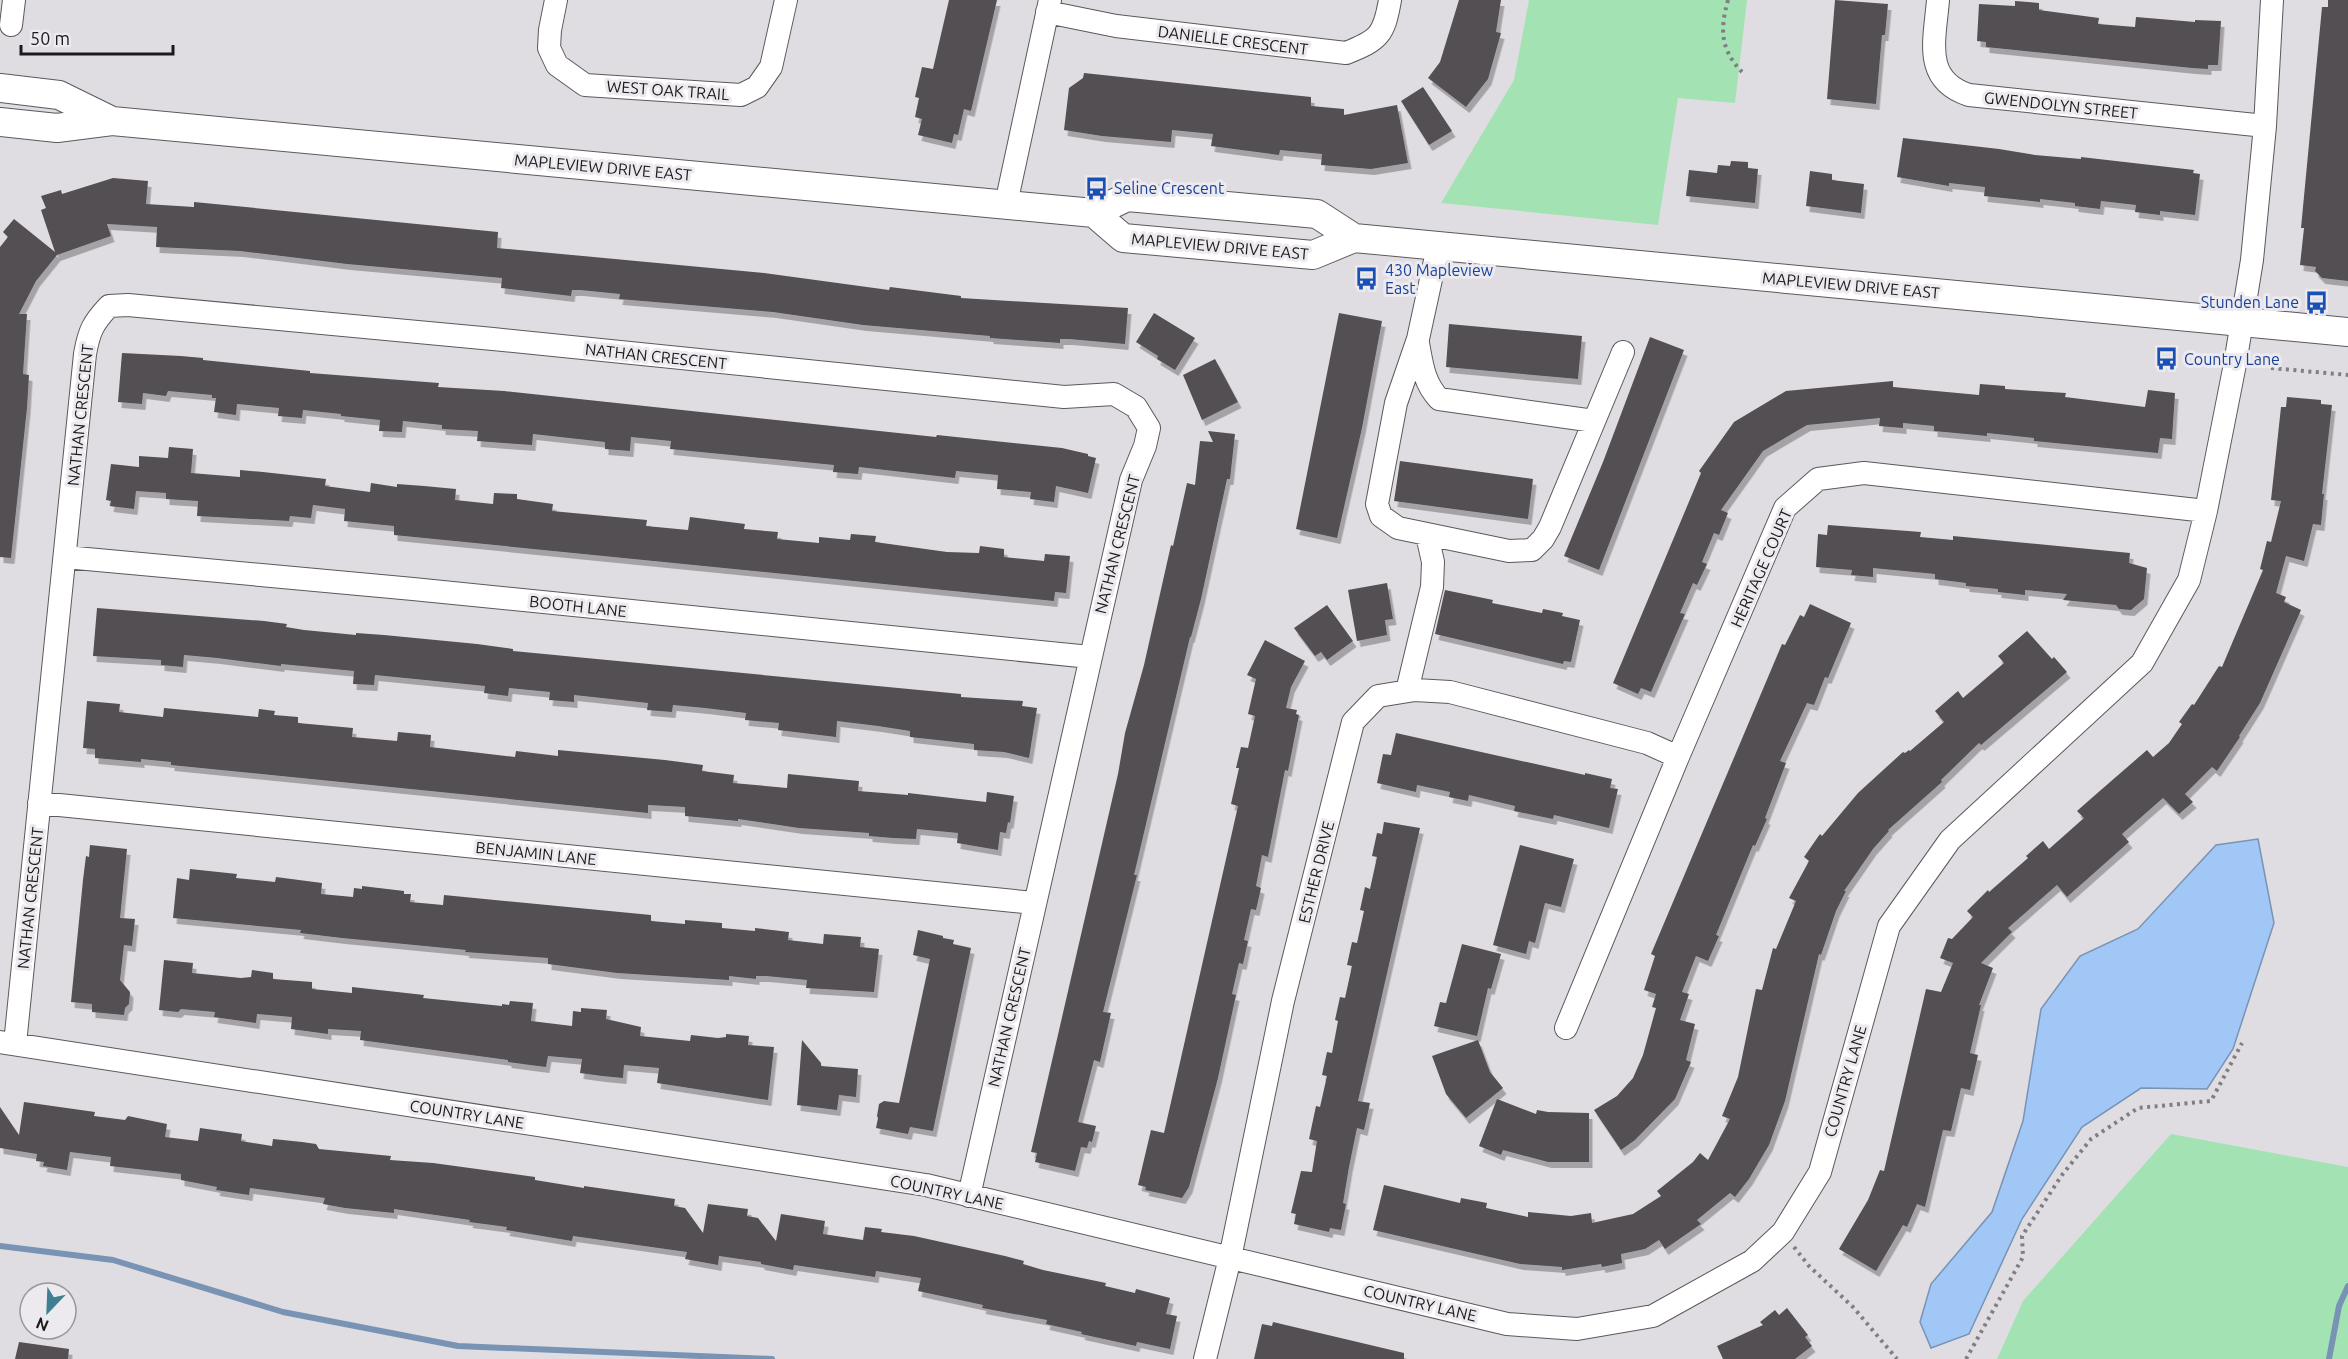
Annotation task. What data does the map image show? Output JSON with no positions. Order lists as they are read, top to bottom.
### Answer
{
  "streets": {
    "main road": ["MAPLEVIEW DRIVE EAST"],
    "street": [
      "DANIELLE CRESCENT",
      "WEST OAK TRAIL",
      "GWENDOLYN STREET",
      "NATHAN CRESCENT",
      "HERITAGE COURT",
      "BOOTH LANE",
      "BENJAMIN LANE",
      "ESTHER DRIVE",
      "COUNTRY LANE"
    ]
  },
  "crossings": [
    ["MAPLEVIEW DRIVE EAST", "COUNTRY LANE"],
    ["NATHAN CRESCENT", "BOOTH LANE"],
    ["NATHAN CRESCENT", "BENJAMIN LANE"],
    ["NATHAN CRESCENT", "COUNTRY LANE"],
    ["HERITAGE COURT", "ESTHER DRIVE"],
    ["HERITAGE COURT", "COUNTRY LANE"],
    ["ESTHER DRIVE", "COUNTRY LANE"]
  ],
  "places": {
    "bus stop": [
      "Seline Crescent",
      "430 Mapleview East",
      "Stunden Lane",
      "Country Lane"
    ]
  },
  "scale_bar": "50 m",
  "north": "bottom left"
}
